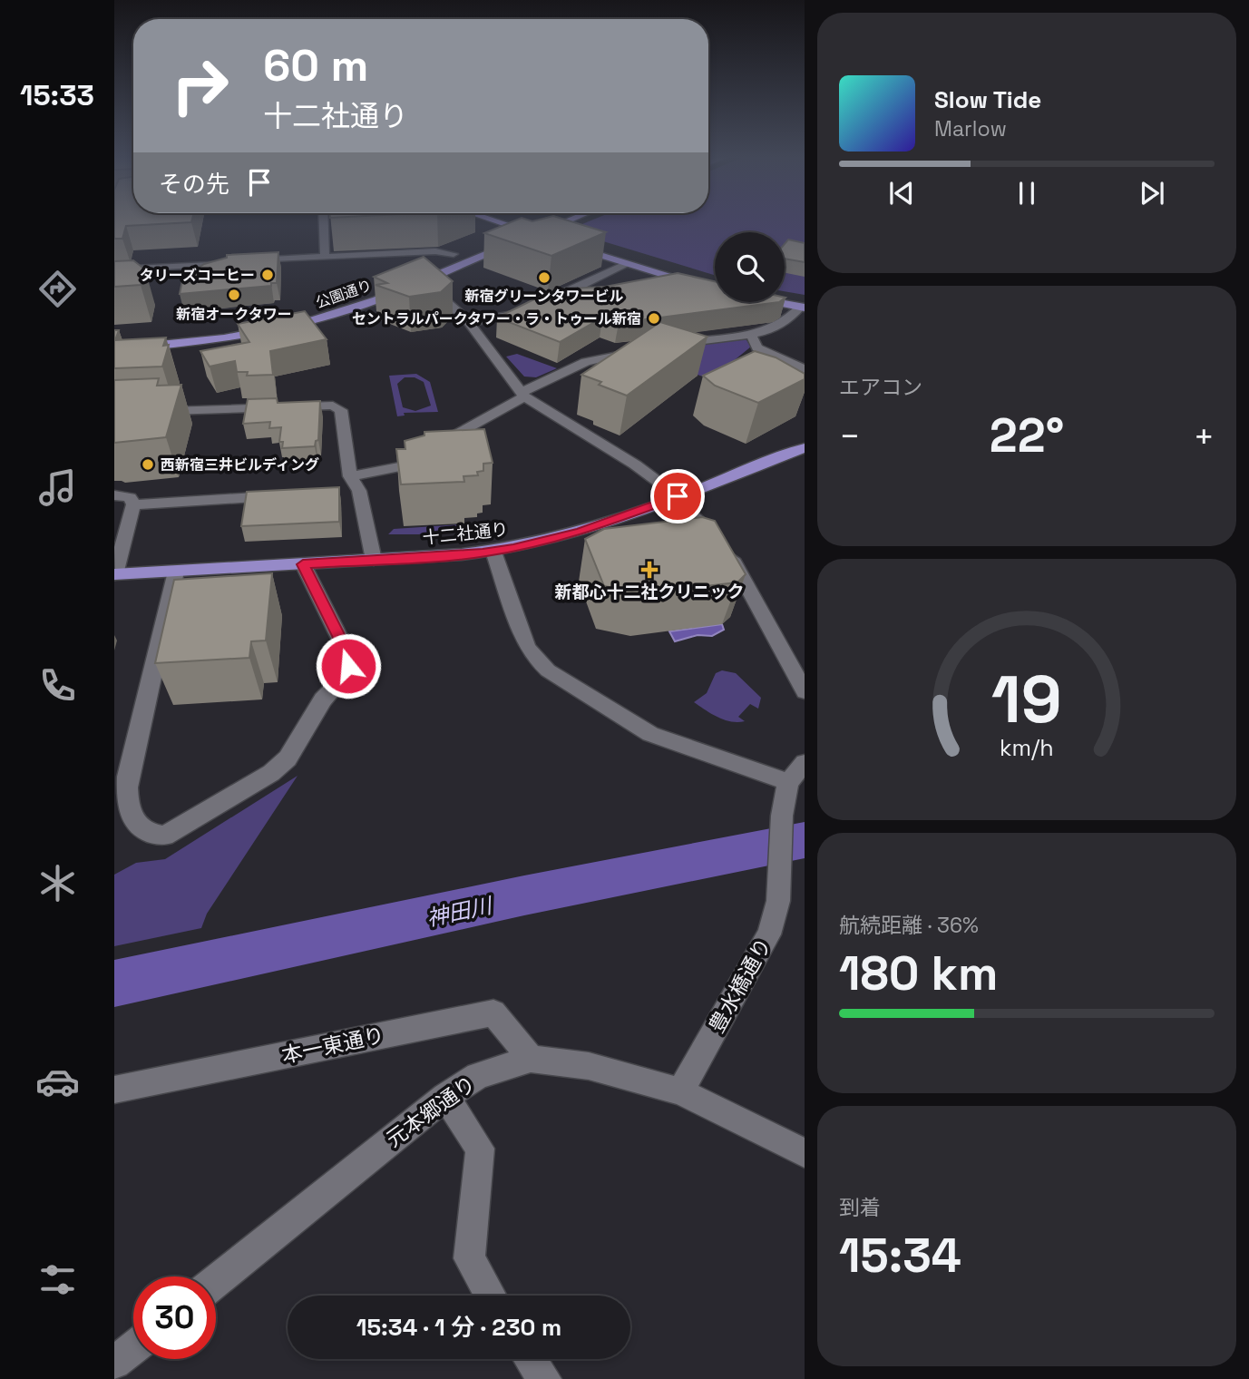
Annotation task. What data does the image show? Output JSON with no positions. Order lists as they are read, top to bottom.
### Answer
{
  "streets": {
    "main road": ["公園通り", "十二社通り"],
    "street": ["豊水橋通り", "本一東通り", "元本郷通り"]
  },
  "crossings": [
    ["豊水橋通り", "元本郷通り"],
    ["本一東通り", "元本郷通り"]
  ],
  "water": ["神田川"],
  "places": {
    "other": [
      "タリーズコーヒー",
      "新宿グリーンタワービル",
      "新宿オークタワー",
      "セントラルパークタワー・ラ・トゥール新宿",
      "西新宿三井ビルディング"
    ],
    "health": ["新都心十二社クリニック"]
  },
  "page": {
    "tabs": "15:33",
    "turn": ["60 m", "十二社通り"],
    "song": ["Slow Tide", "Marlow"],
    "then": "その先",
    "tile": [
      "エアコン",
      ["航続距離 · 36%", "180 km"],
      ["到着", "15:34"]
    ],
    "heat": ["−", "22°", "+"],
    "limit": "30",
    "trip": "15:34 · 1 分 · 230 m",
    "gauge": ["19", "km/h"]
  }
}
